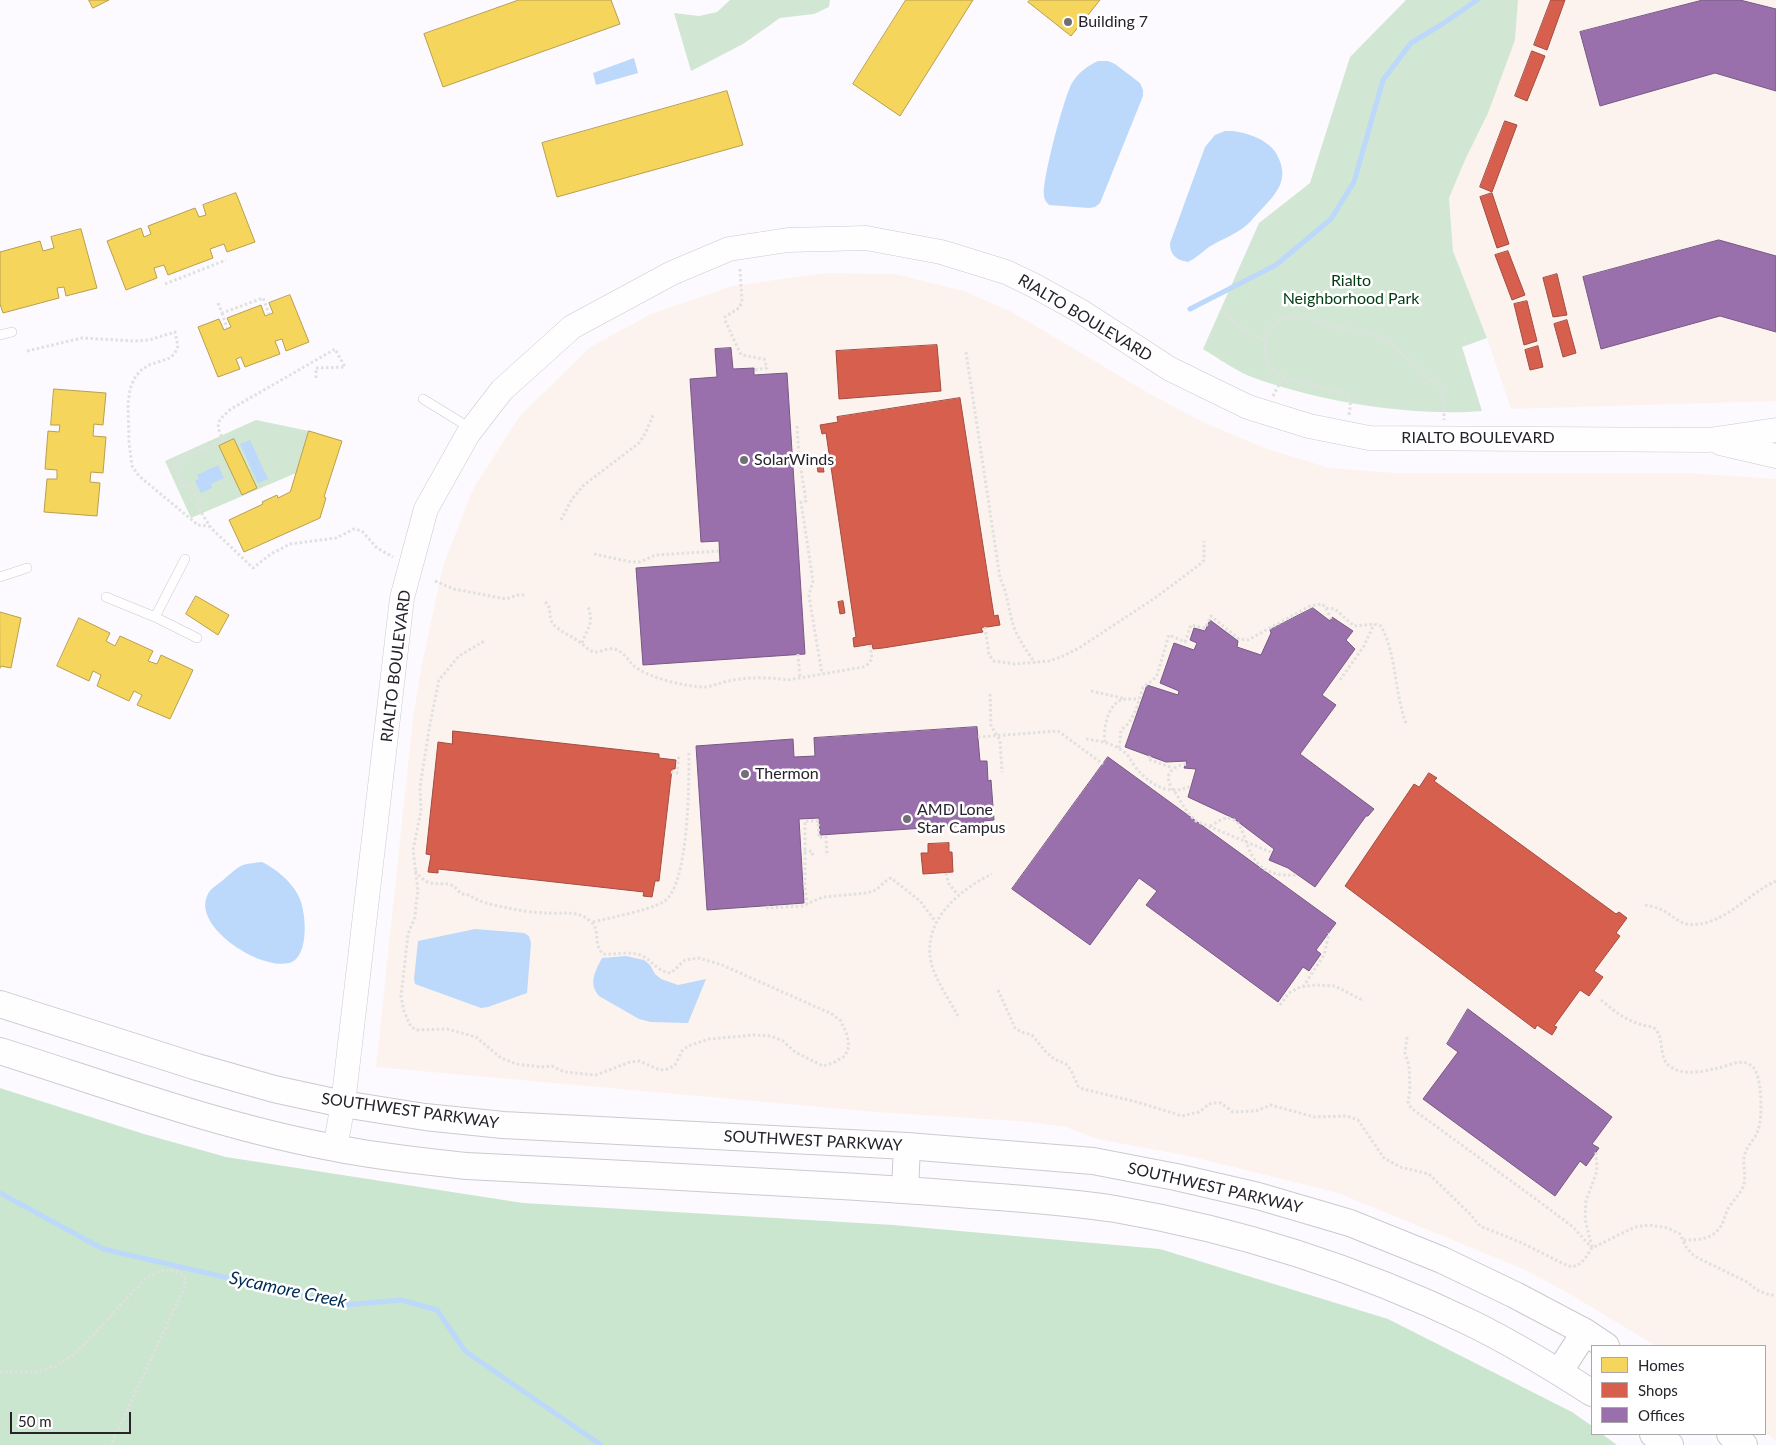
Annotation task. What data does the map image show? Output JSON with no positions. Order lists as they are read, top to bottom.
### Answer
{
  "streets": {
    "main road": ["SOUTHWEST PARKWAY"],
    "street": ["RIALTO BOULEVARD"]
  },
  "crossings": [
    ["RIALTO BOULEVARD", "SOUTHWEST PARKWAY"]
  ],
  "water": ["Sycamore Creek"],
  "parks": ["Rialto Neighborhood Park"],
  "places": [
    "Building 7",
    "SolarWinds",
    "Thermon",
    "AMD Lone Star Campus"
  ],
  "legend": ["Homes", "Shops", "Offices"],
  "scale_bar": "50 m"
}
